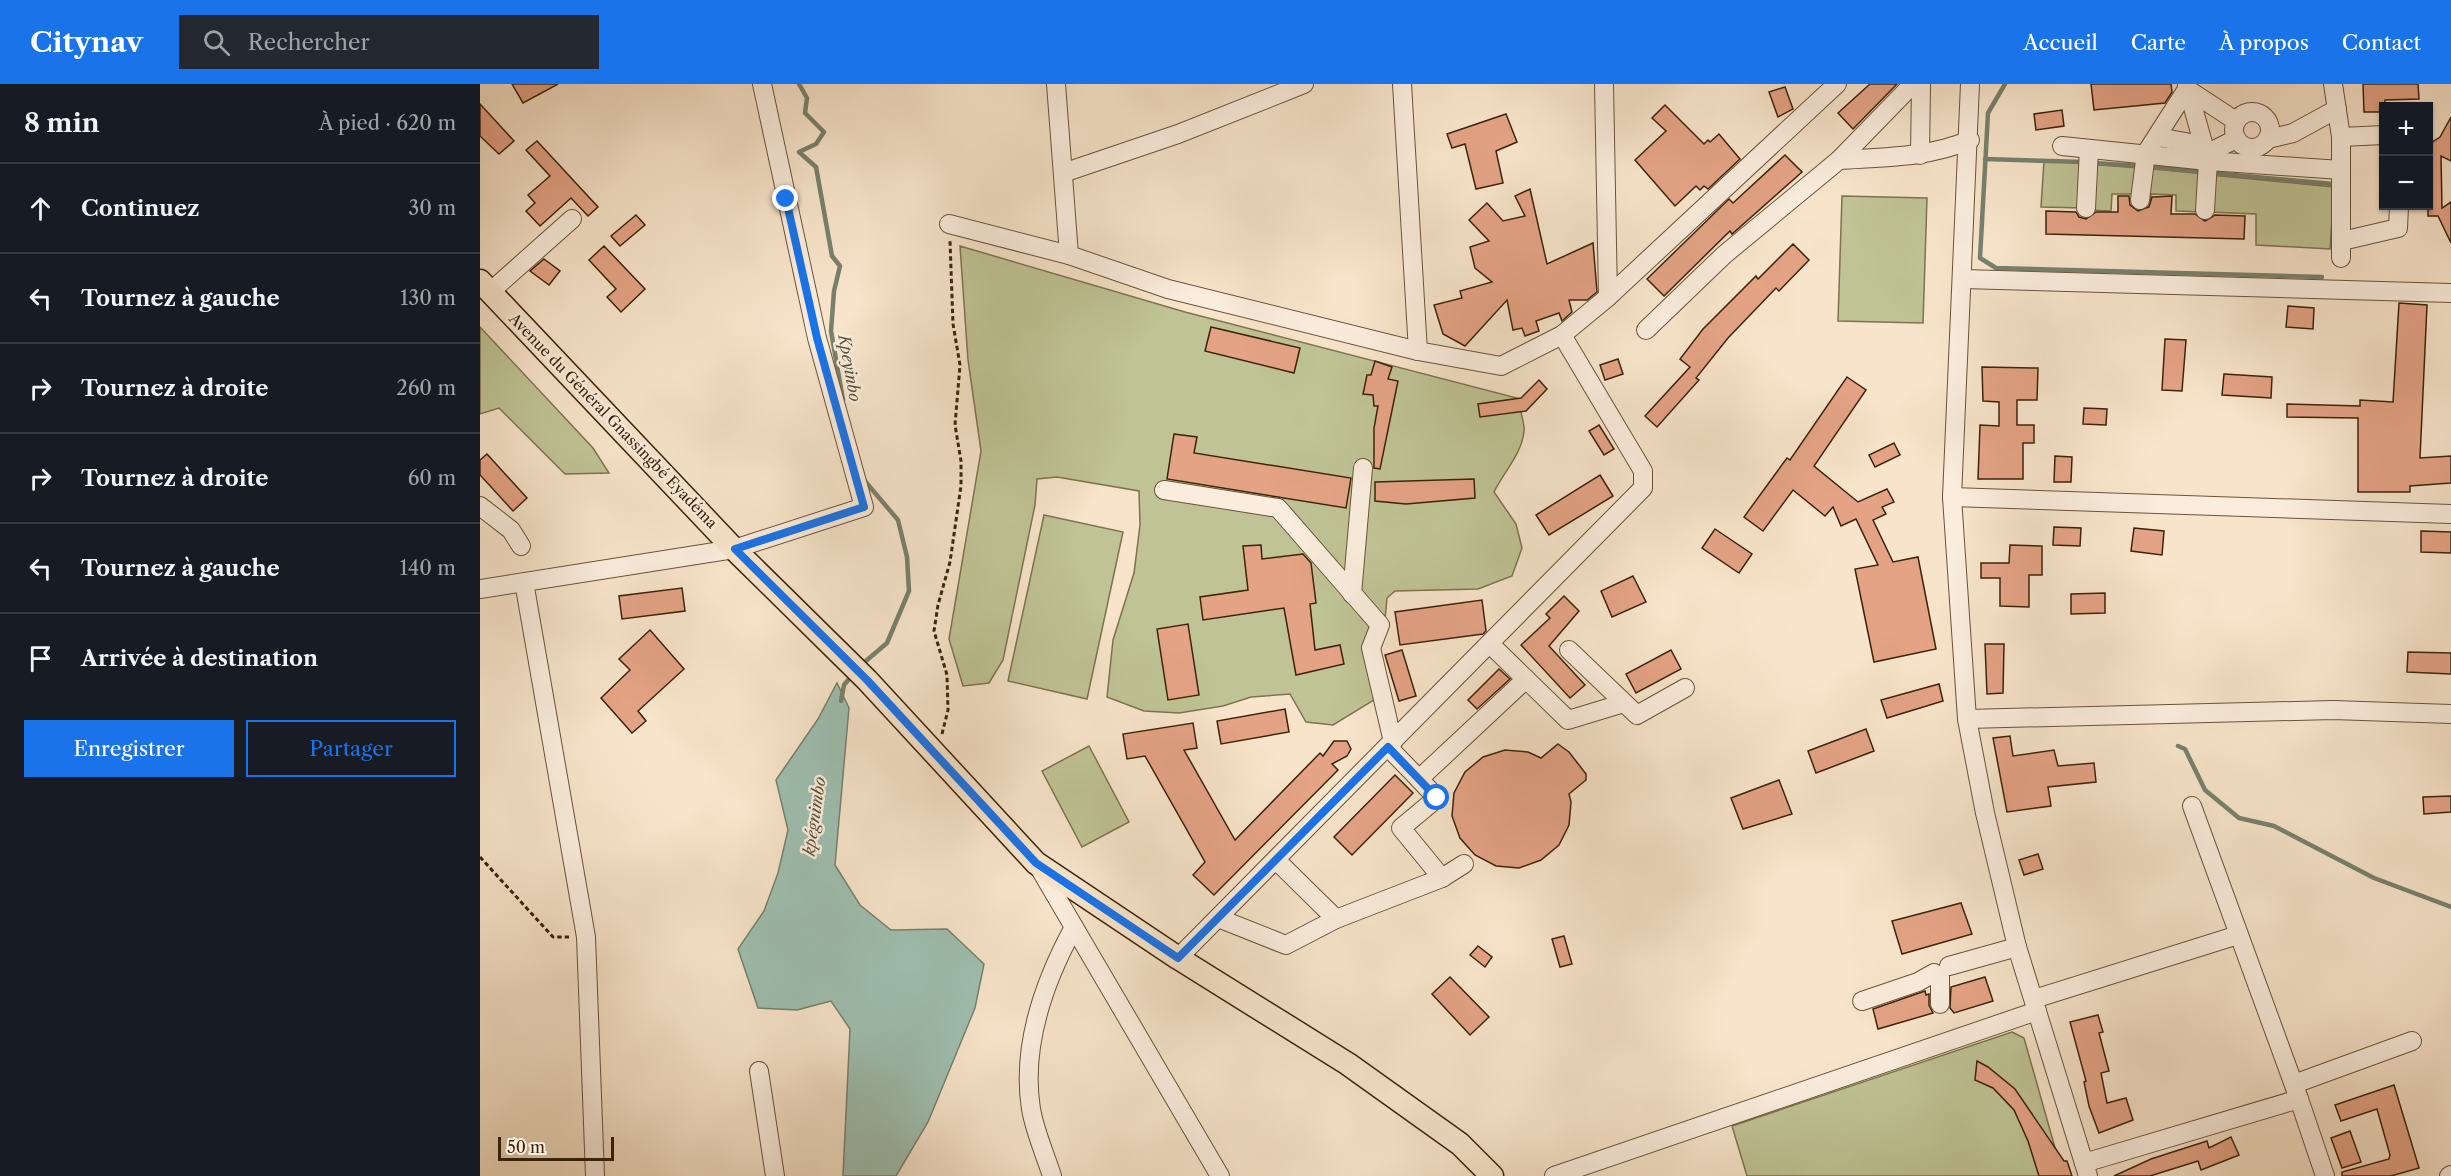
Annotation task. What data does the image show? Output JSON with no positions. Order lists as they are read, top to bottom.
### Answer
{
  "streets": {
    "main road": ["Avenue du Général Gnassingbé Eyadéma"]
  },
  "water": ["Kpeyinbo", "kpégnimbo"],
  "scale_bar": "50 m",
  "page": {
    "header": "Citynav",
    "search": "Rechercher",
    "nav": [
      "Accueil",
      "Carte",
      "À propos",
      "Contact"
    ],
    "heading": ["8 min", "À pied · 620 m"],
    "map_buttons": ["+", "−"],
    "list": [
      ["Continuez", "30 m"],
      ["Tournez à gauche", "130 m"],
      ["Tournez à droite", "260 m"],
      ["Tournez à droite", "60 m"],
      ["Tournez à gauche", "140 m"],
      "Arrivée à destination"
    ],
    "buttons": ["Enregistrer", "Partager"],
    "scale": "50 m"
  }
}
